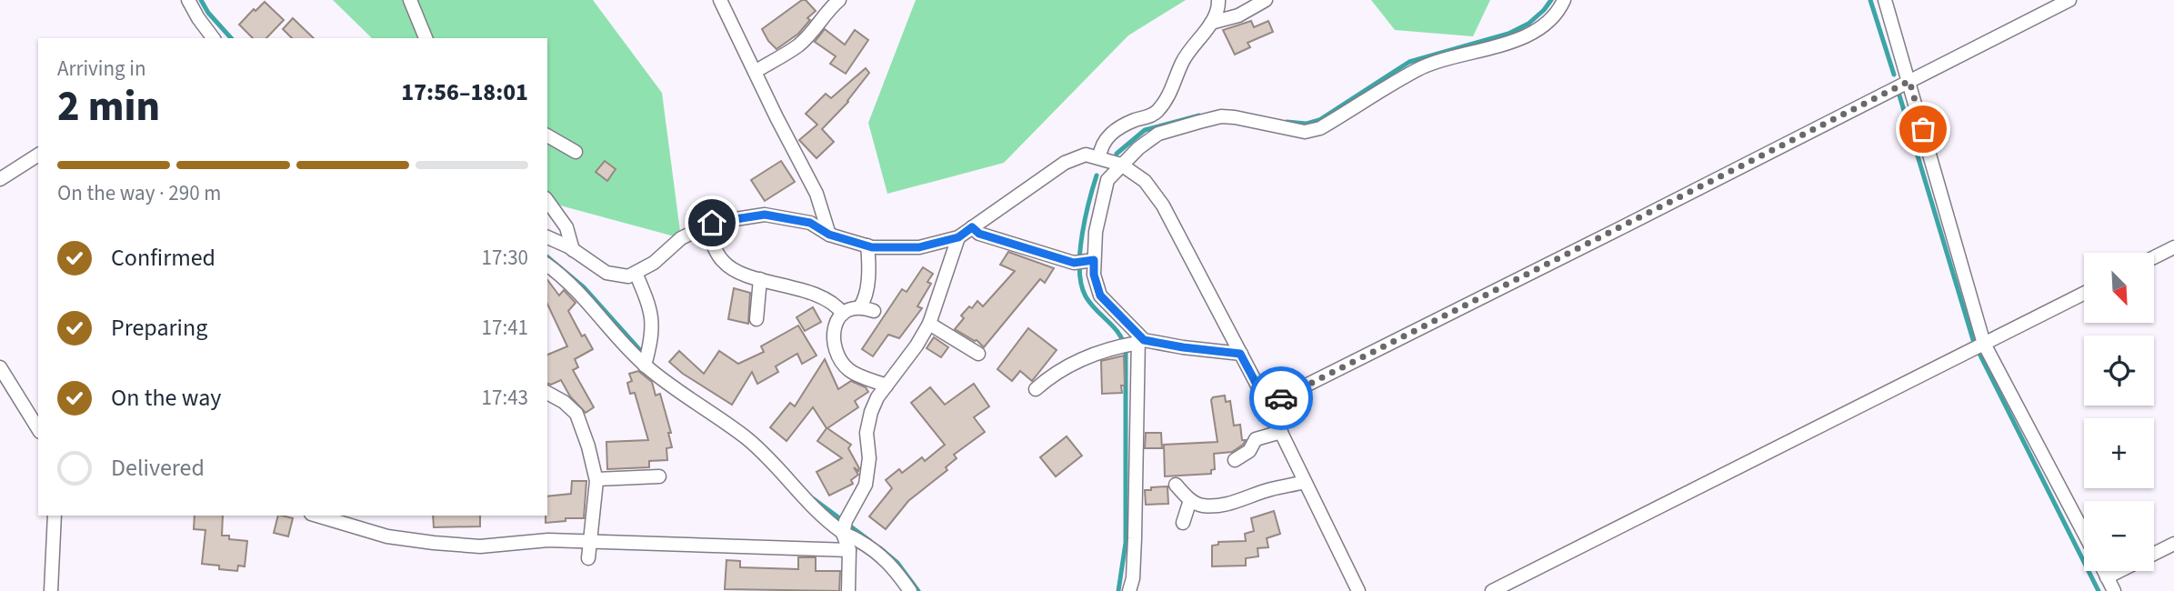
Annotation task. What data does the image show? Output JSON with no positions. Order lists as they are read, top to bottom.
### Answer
{
  "north": "bottom right",
  "page": {
    "heading": ["2 min", "Arriving in", "17:56–18:01"],
    "bar": "On the way · 290 m",
    "list": [
      ["Confirmed", "17:30"],
      ["Preparing", "17:41"],
      ["On the way", "17:43"],
      "Delivered"
    ],
    "map_buttons": ["+", "−"]
  }
}
